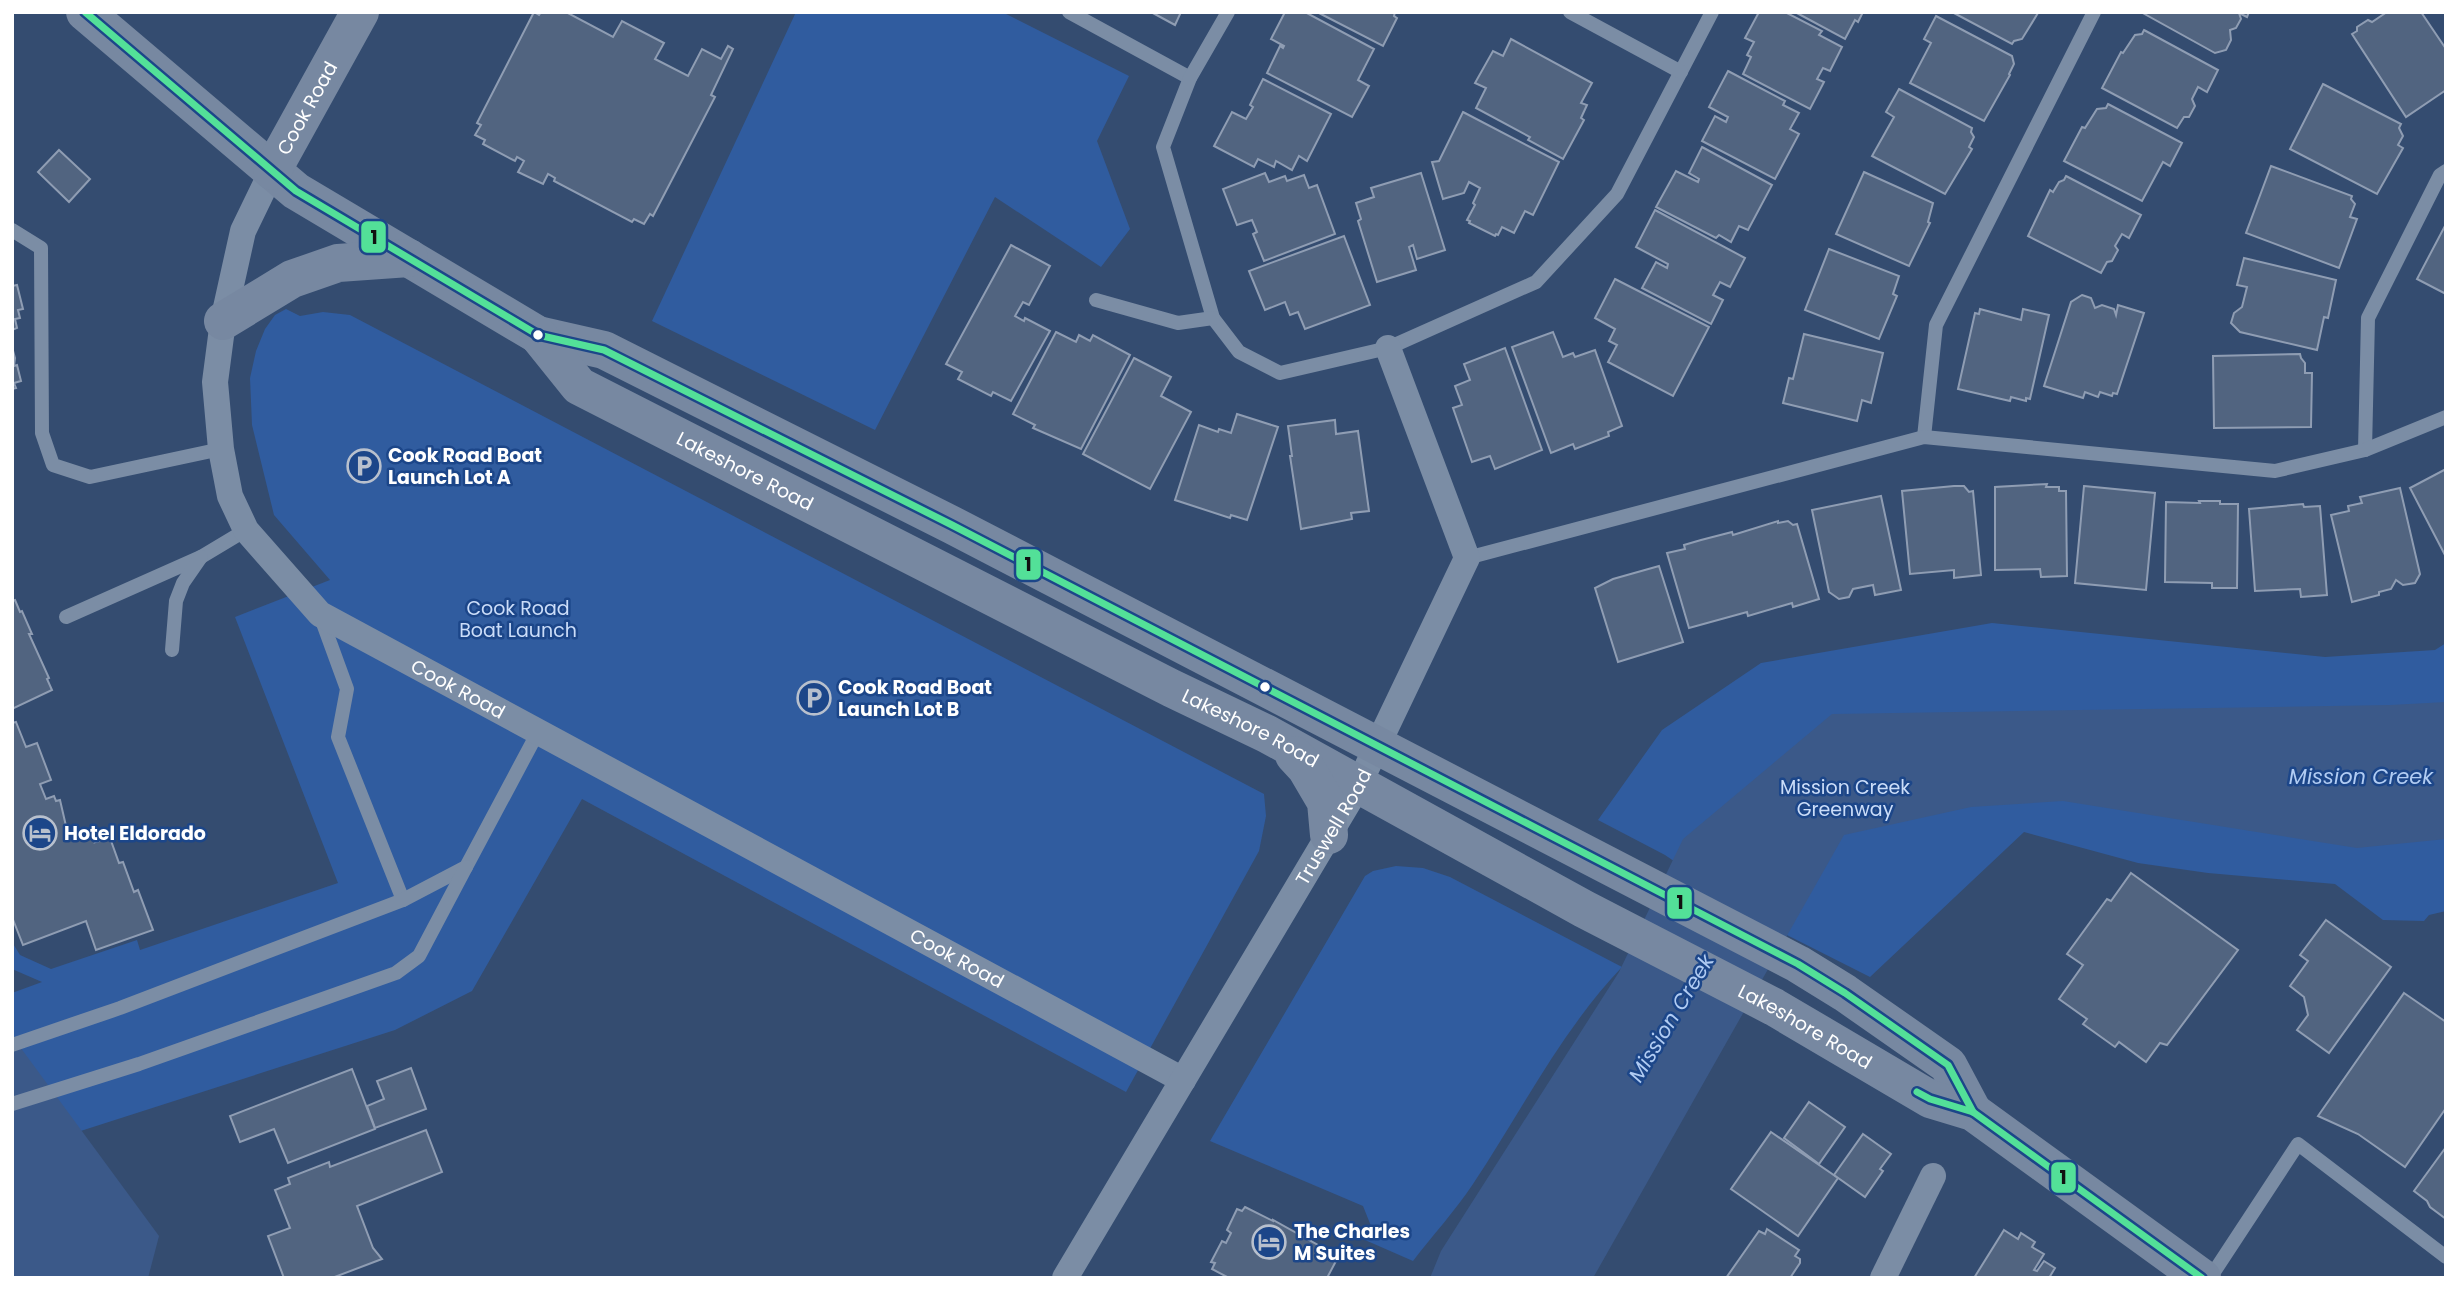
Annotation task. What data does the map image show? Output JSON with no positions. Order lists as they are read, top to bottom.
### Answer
{
  "streets": {
    "main road": ["Cook Road", "Lakeshore Road"],
    "street": ["Truswell Road"]
  },
  "crossings": [
    ["Cook Road", "Lakeshore Road"],
    ["Cook Road", "Truswell Road"],
    ["Lakeshore Road", "Truswell Road"]
  ],
  "water": ["Mission Creek"],
  "parks": ["Cook Road Boat Launch", "Mission Creek Greenway"],
  "places": {
    "parking": ["Cook Road Boat Launch Lot A", "Cook Road Boat Launch Lot B"],
    "hotel": ["Hotel Eldorado", "The Charles M Suites"]
  },
  "lines": ["transit line 1"]
}
